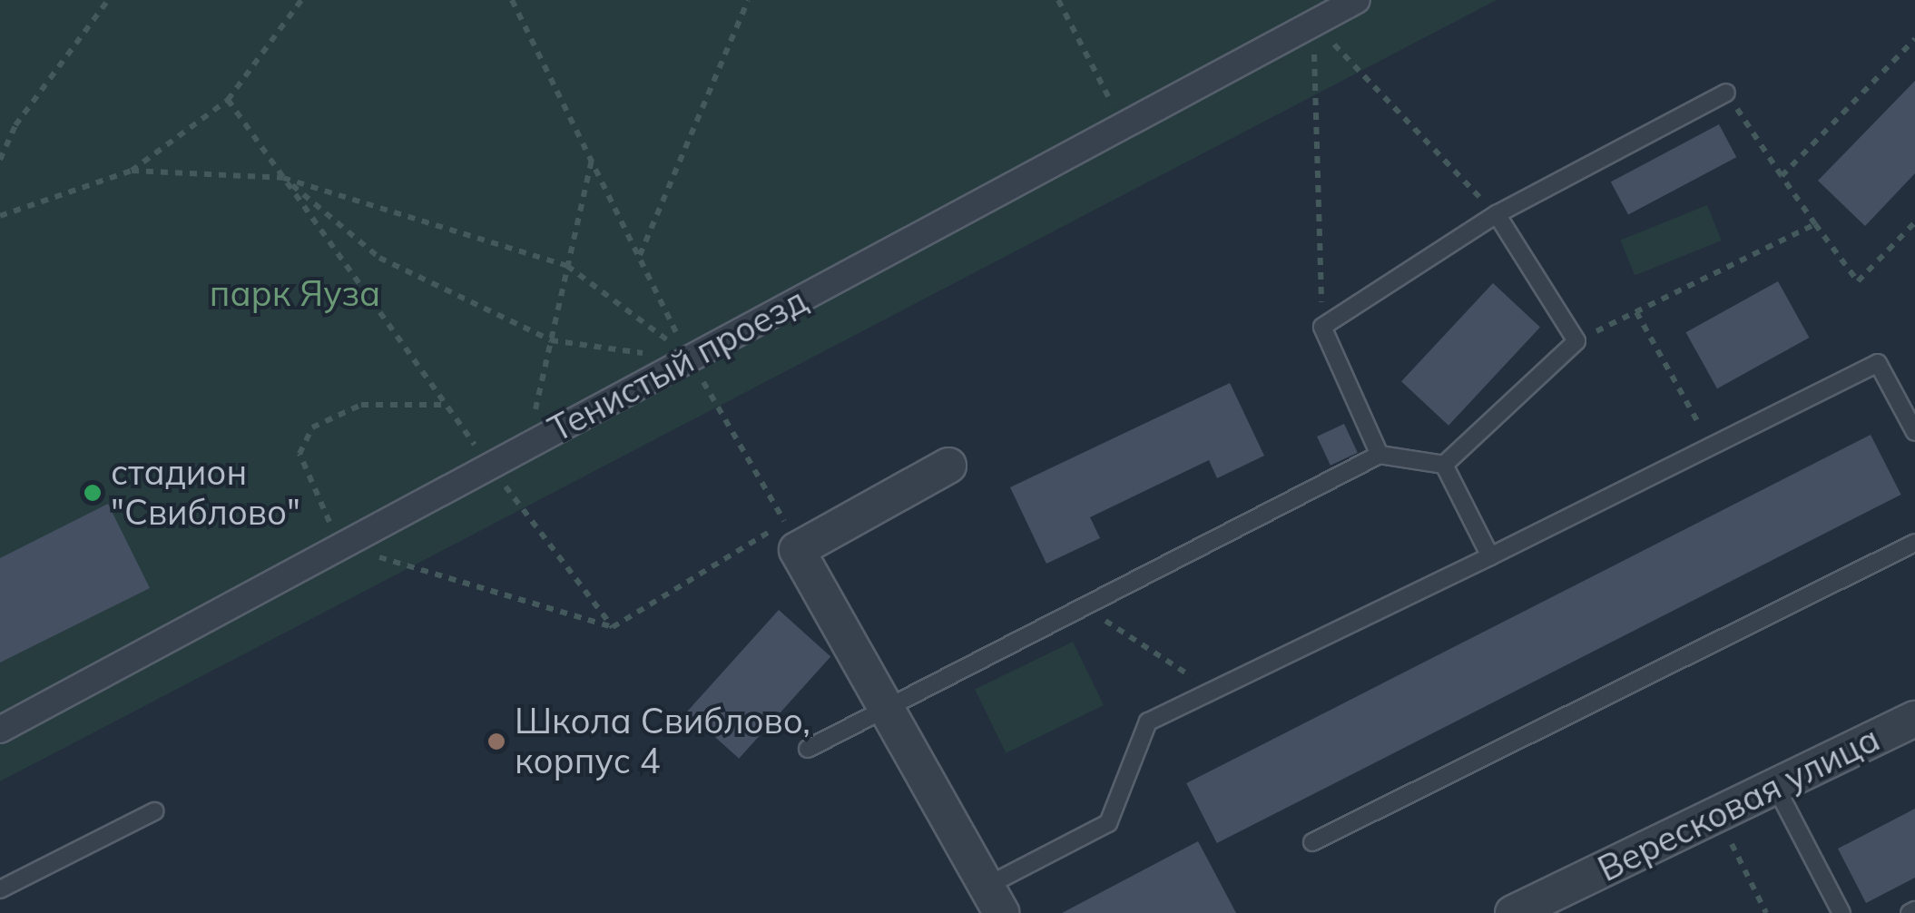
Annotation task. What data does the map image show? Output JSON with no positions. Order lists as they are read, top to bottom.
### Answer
{
  "streets": {
    "street": ["Тенистый проезд", "Вересковая улица"]
  },
  "parks": ["парк Яуза"],
  "places": ["стадион \"Свиблово\"", "Школа Свиблово, корпус 4"]
}
